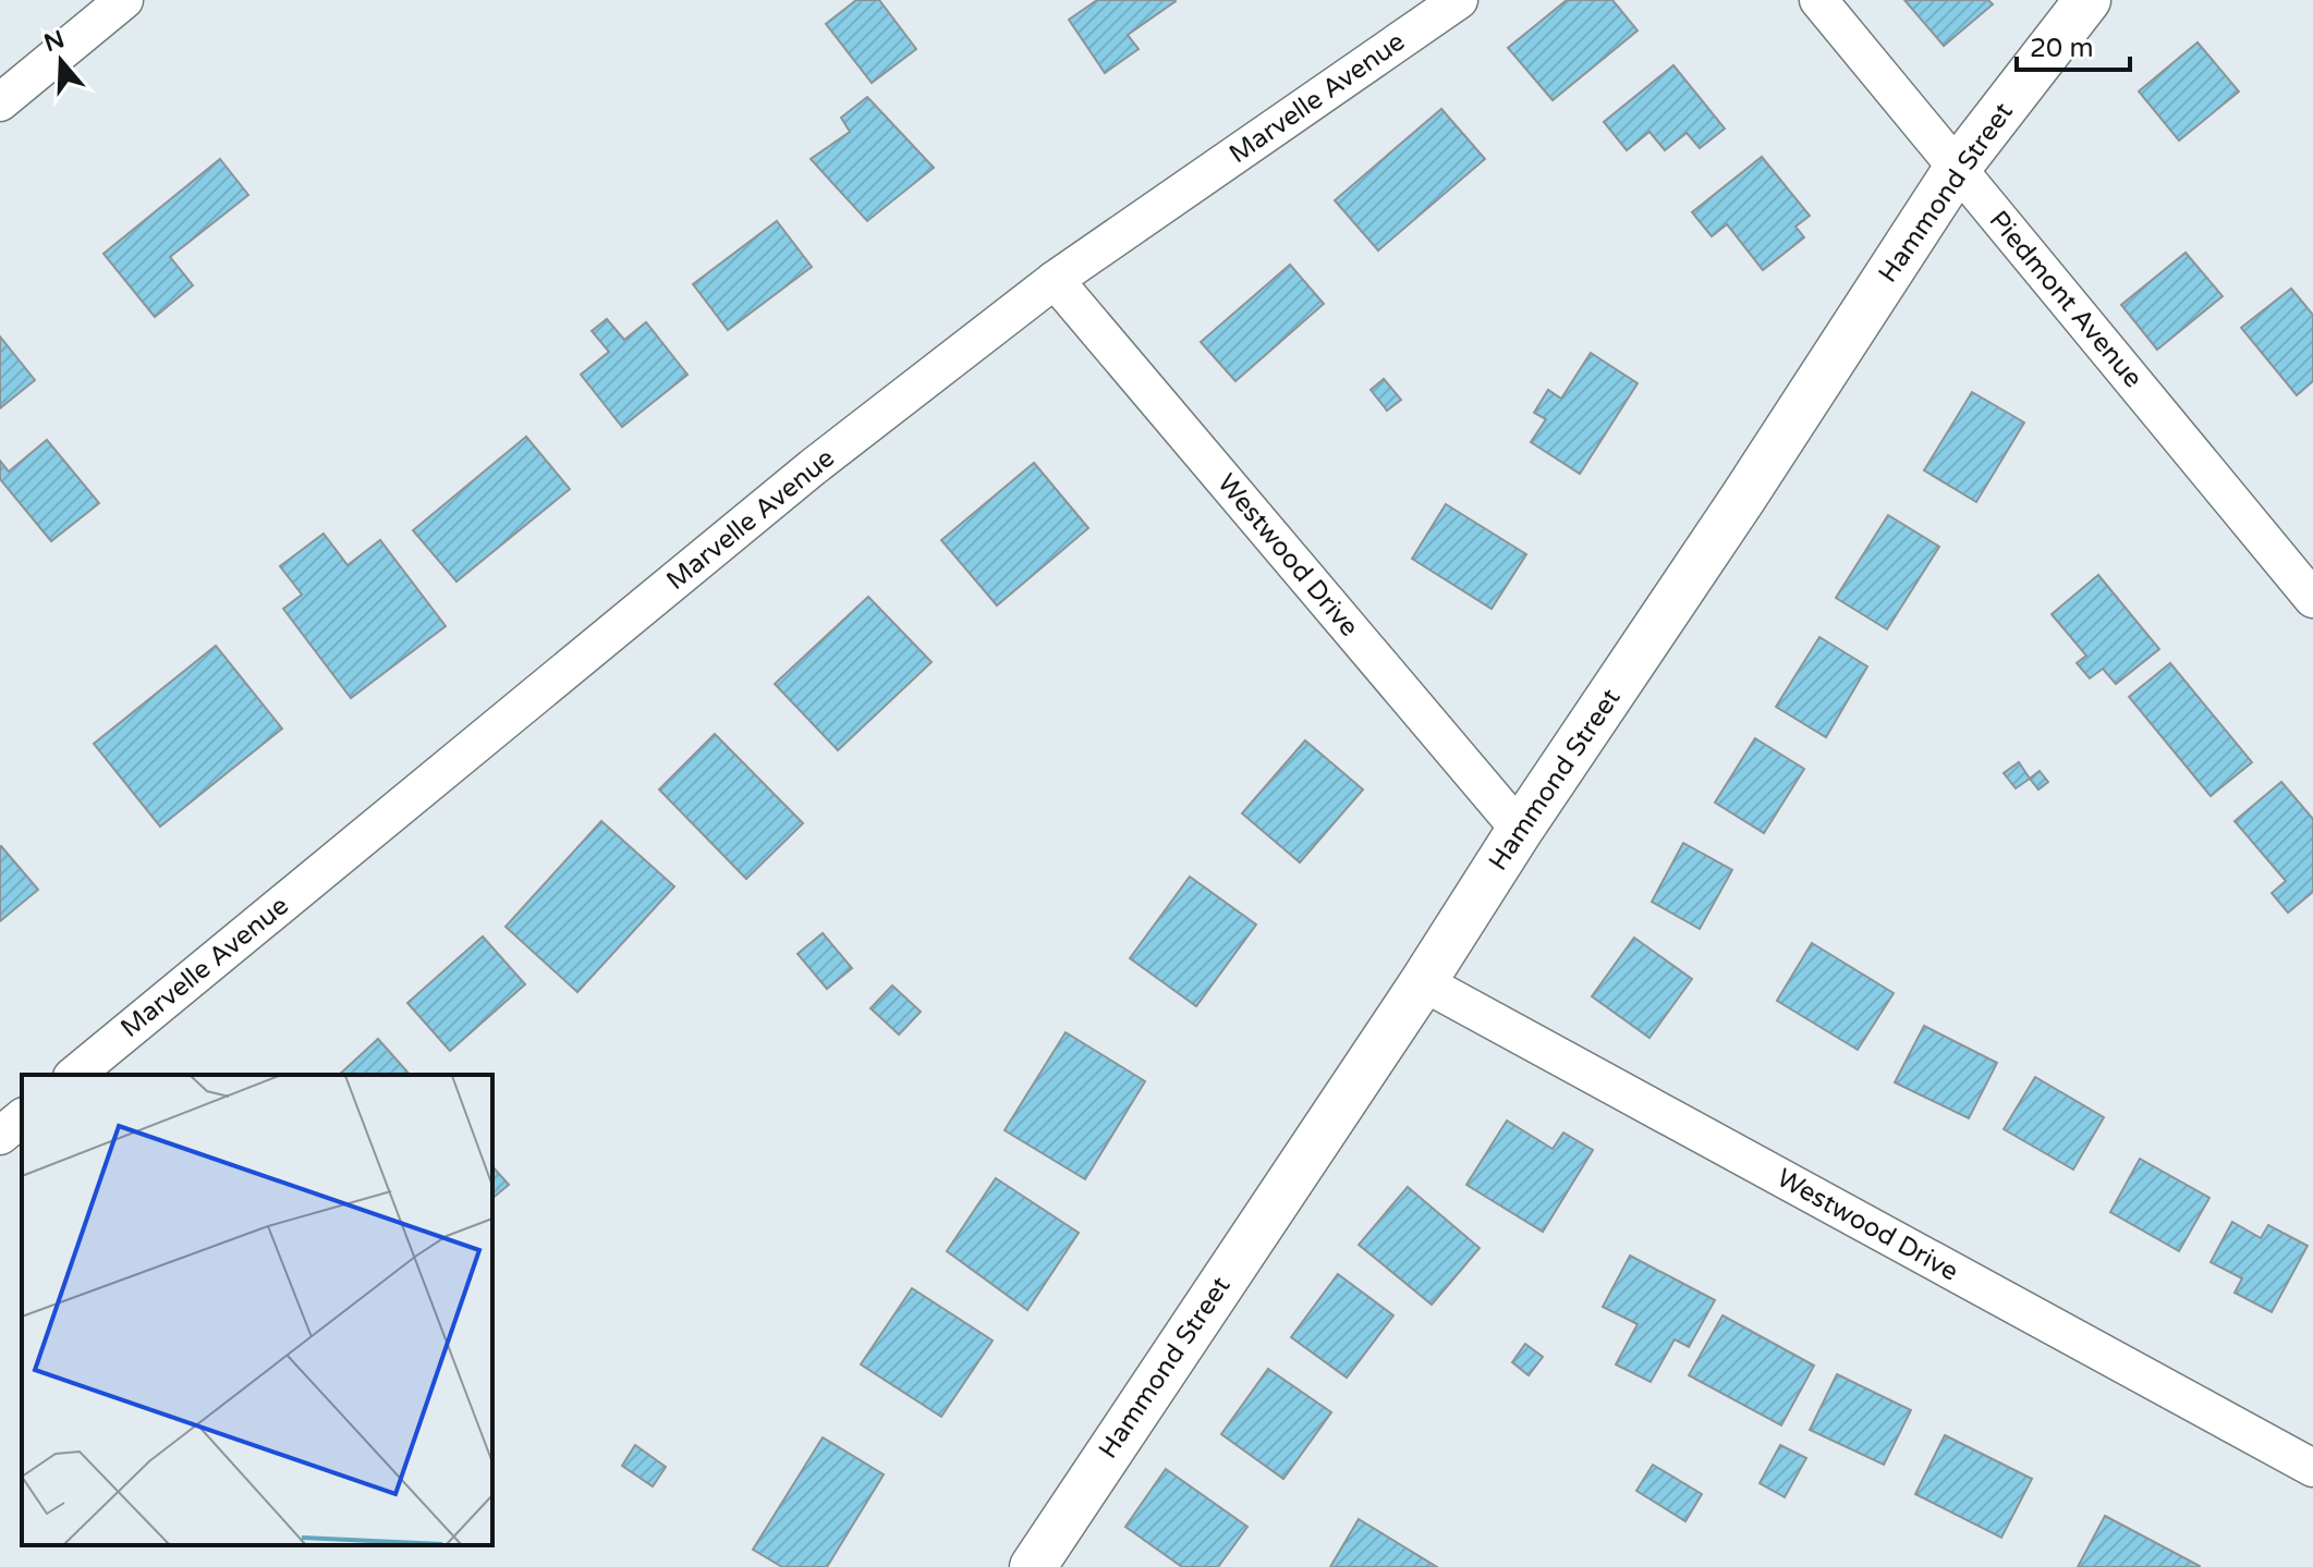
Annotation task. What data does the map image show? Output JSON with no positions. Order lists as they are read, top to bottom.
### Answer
{
  "streets": {
    "street": [
      "Marvelle Avenue",
      "Hammond Street",
      "Piedmont Avenue",
      "Westwood Drive"
    ]
  },
  "crossings": [
    ["Marvelle Avenue", "Westwood Drive"],
    ["Hammond Street", "Piedmont Avenue"],
    ["Hammond Street", "Westwood Drive"]
  ],
  "scale_bar": "20 m",
  "north": "top"
}
